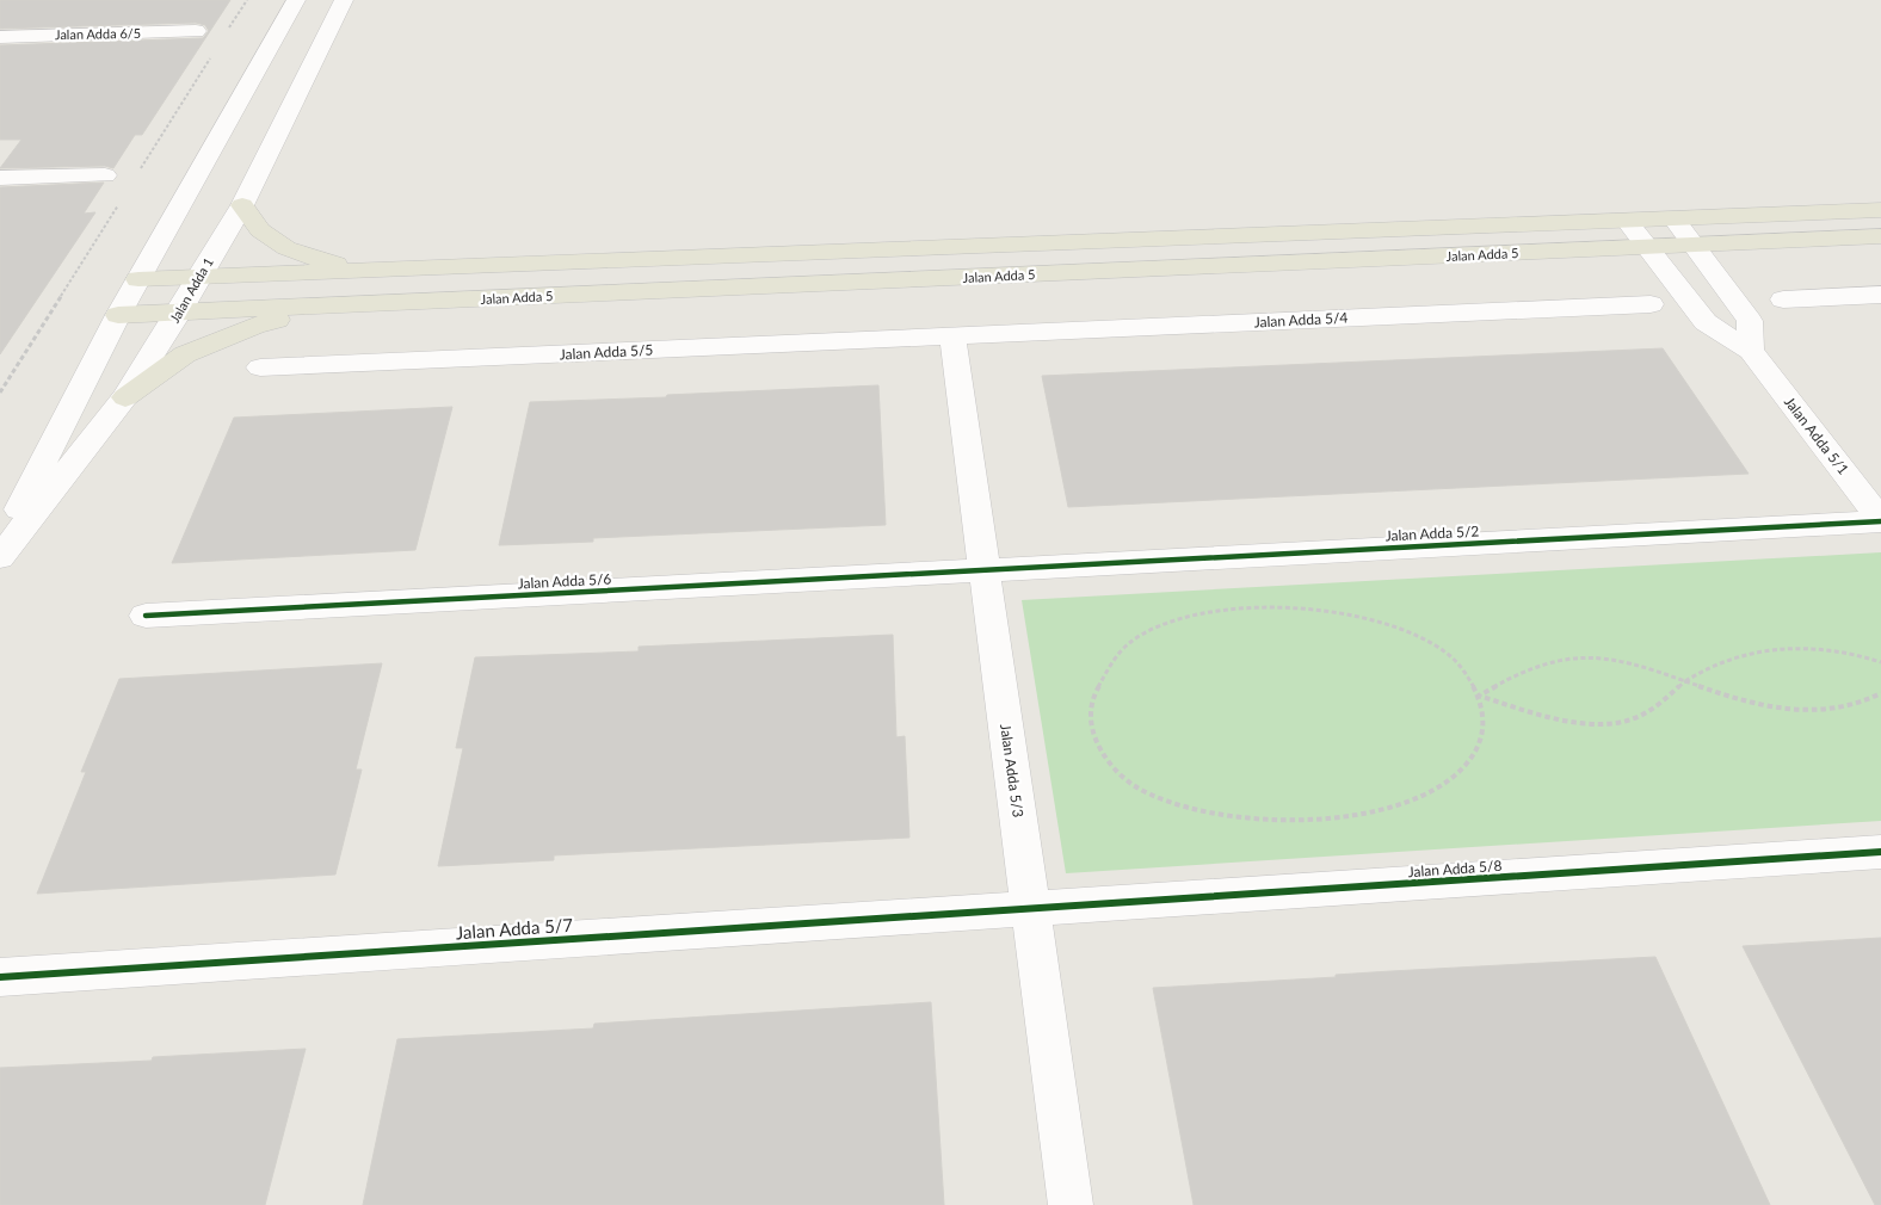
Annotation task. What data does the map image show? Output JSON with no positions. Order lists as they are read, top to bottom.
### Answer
{
  "streets": {
    "main road": ["Jalan Adda 5"],
    "street": [
      "Jalan Adda 6/5",
      "Jalan Adda 1",
      "Jalan Adda 5/4",
      "Jalan Adda 5/5",
      "Jalan Adda 5/1",
      "Jalan Adda 5/2",
      "Jalan Adda 5/6",
      "Jalan Adda 5/3",
      "Jalan Adda 5/8",
      "Jalan Adda 5/7"
    ]
  },
  "crossings": [
    ["Jalan Adda 5", "Jalan Adda 1"],
    ["Jalan Adda 5", "Jalan Adda 5/1"],
    ["Jalan Adda 5/4", "Jalan Adda 5/5"],
    ["Jalan Adda 5/4", "Jalan Adda 5/3"],
    ["Jalan Adda 5/5", "Jalan Adda 5/3"],
    ["Jalan Adda 5/1", "Jalan Adda 5/2"],
    ["Jalan Adda 5/2", "Jalan Adda 5/6"],
    ["Jalan Adda 5/2", "Jalan Adda 5/3"],
    ["Jalan Adda 5/6", "Jalan Adda 5/3"],
    ["Jalan Adda 5/3", "Jalan Adda 5/8"],
    ["Jalan Adda 5/3", "Jalan Adda 5/7"],
    ["Jalan Adda 5/8", "Jalan Adda 5/7"]
  ]
}
